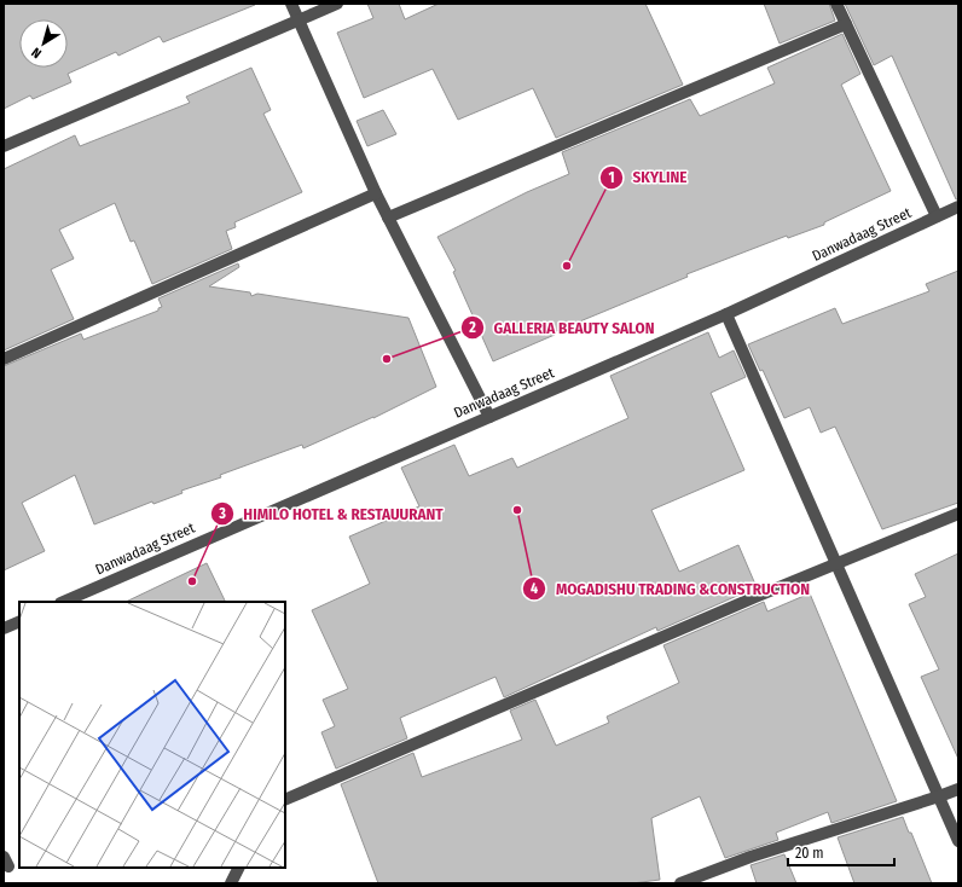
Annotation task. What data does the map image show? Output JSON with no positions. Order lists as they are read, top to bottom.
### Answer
{
  "streets": {
    "street": ["Danwadaag Street"]
  },
  "places": [
    "SKYLINE",
    "GALLERIA BEAUTY SALON",
    "MOGADISHU TRADING &CONSTRUCTION",
    "HIMILO HOTEL & RESTAUURANT"
  ],
  "scale_bar": "20 m",
  "north": "bottom left"
}
